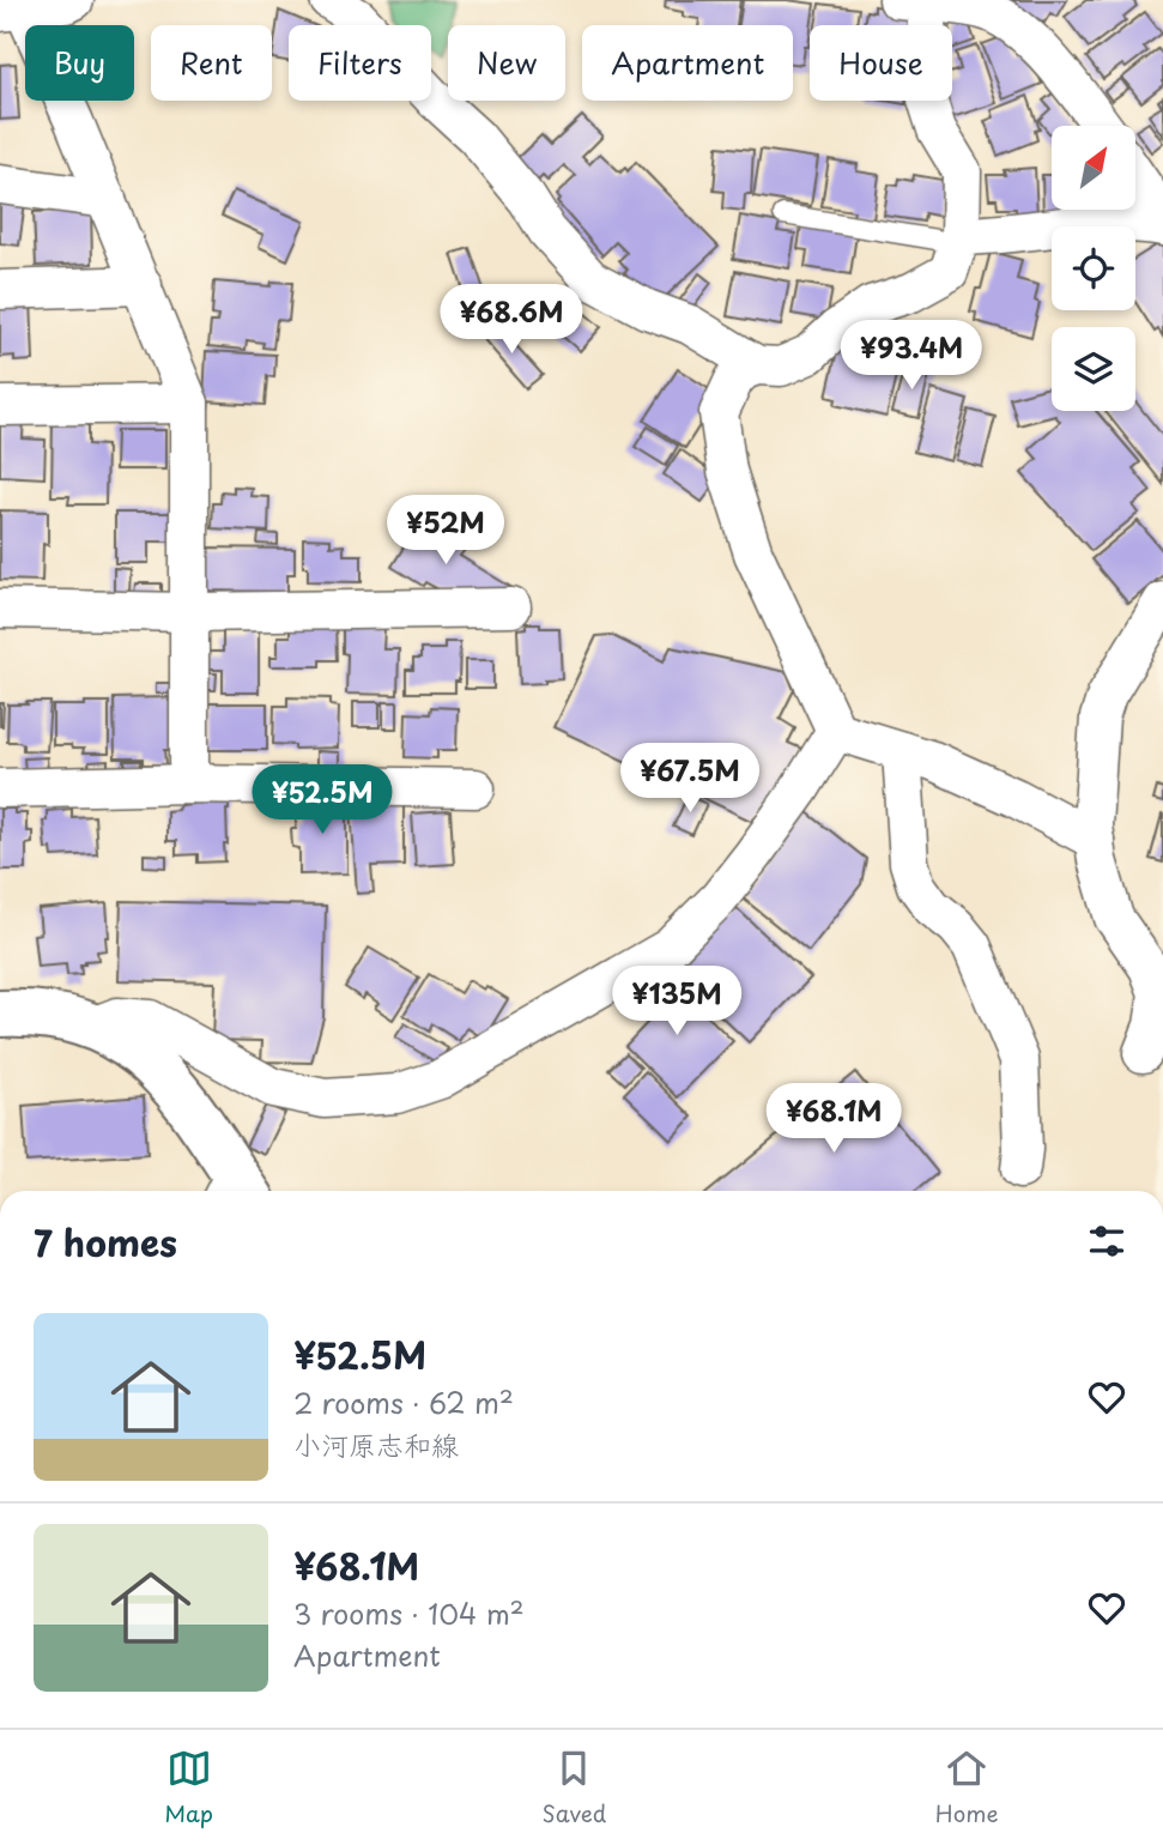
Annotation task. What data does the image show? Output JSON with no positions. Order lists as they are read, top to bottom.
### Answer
{
  "north": "top right",
  "page": {
    "chip": [
      "Buy",
      "Rent",
      "Filters",
      "New",
      "Apartment",
      "House"
    ],
    "price": [
      "¥68.6M",
      "¥93.4M",
      "¥52M",
      "¥67.5M",
      "¥52.5M",
      "¥135M",
      "¥68.1M"
    ],
    "heading": "7 homes",
    "list": [
      {
        "name": "¥52.5M",
        "note": "2 rooms · 62 m² · 小河原志和線"
      },
      {
        "name": "¥68.1M",
        "note": "3 rooms · 104 m² · Apartment"
      }
    ],
    "tabs": ["Map", "Saved", "Home"]
  }
}
